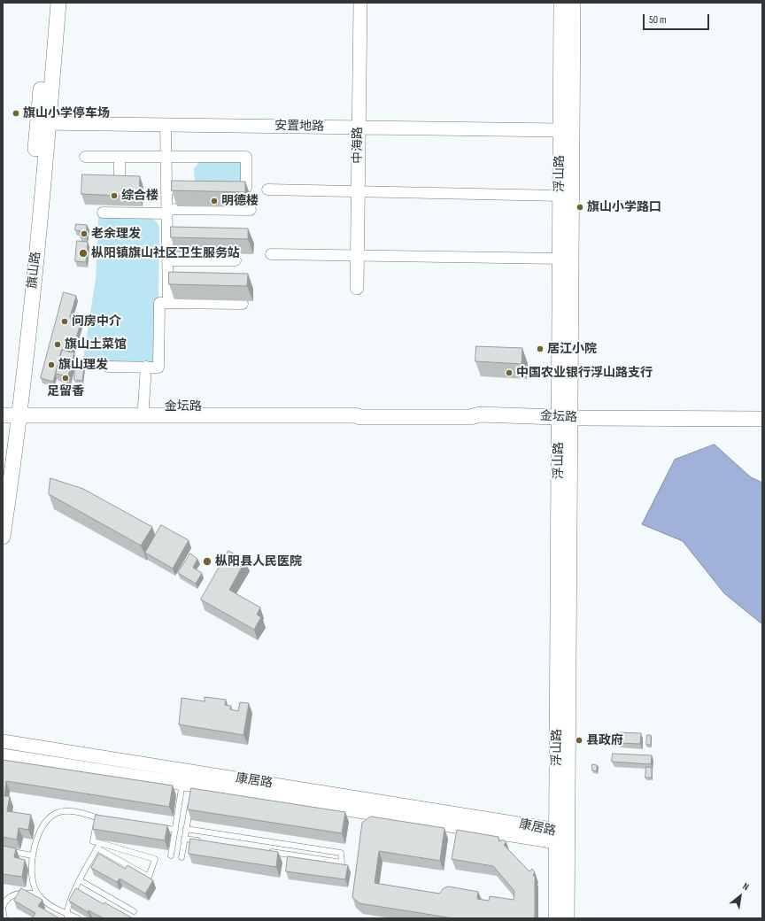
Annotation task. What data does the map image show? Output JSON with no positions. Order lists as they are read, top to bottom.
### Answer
{
  "streets": {
    "main road": ["浮山路", "旗山路", "金坛路"],
    "street": ["安置地路", "中海路", "康居路"]
  },
  "crossings": [
    ["安置地路", "中海路"],
    ["安置地路", "浮山路"],
    ["安置地路", "旗山路"],
    ["浮山路", "金坛路"],
    ["浮山路", "康居路"],
    ["旗山路", "金坛路"]
  ],
  "places": [
    "旗山小学停车场",
    "综合楼",
    "明德楼",
    "旗山小学路口",
    "老余理发",
    "枞阳镇旗山社区卫生服务站",
    "问房中介",
    "旗山土菜馆",
    "居江小院",
    "旗山理发",
    "中国农业银行浮山路支行",
    "足留香",
    "枞阳县人民医院",
    "县政府"
  ],
  "scale_bar": "50 m",
  "north": "top right"
}
